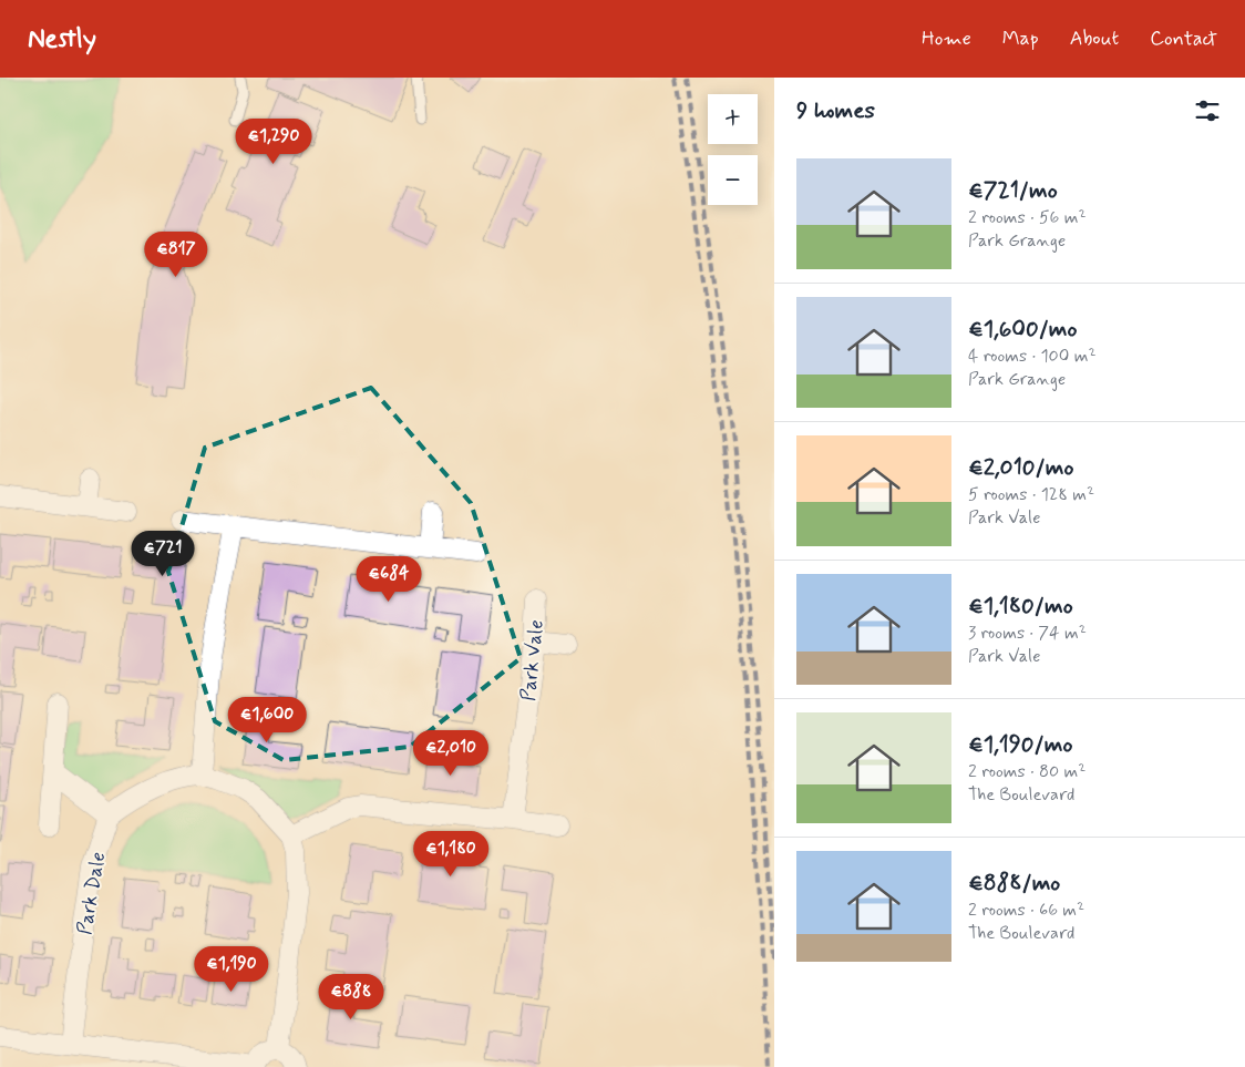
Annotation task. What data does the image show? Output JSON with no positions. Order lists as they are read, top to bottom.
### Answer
{
  "streets": {
    "street": ["Park Vale", "Park Dale"]
  },
  "page": {
    "header": "Nestly",
    "nav": [
      "Home",
      "Map",
      "About",
      "Contact"
    ],
    "heading": "9 homes",
    "map_buttons": ["+", "−"],
    "price": [
      "€1,290",
      "€817",
      "€721",
      "€684",
      "€1,600",
      "€2,010",
      "€1,180",
      "€1,190",
      "€888"
    ],
    "list": [
      {
        "name": "€721/mo",
        "note": "2 rooms · 56 m² · Park Grange"
      },
      {
        "name": "€1,600/mo",
        "note": "4 rooms · 100 m² · Park Grange"
      },
      {
        "name": "€2,010/mo",
        "note": "5 rooms · 128 m² · Park Vale"
      },
      {
        "name": "€1,180/mo",
        "note": "3 rooms · 74 m² · Park Vale"
      },
      {
        "name": "€1,190/mo",
        "note": "2 rooms · 80 m² · The Boulevard"
      },
      {
        "name": "€888/mo",
        "note": "2 rooms · 66 m² · The Boulevard"
      }
    ]
  }
}
